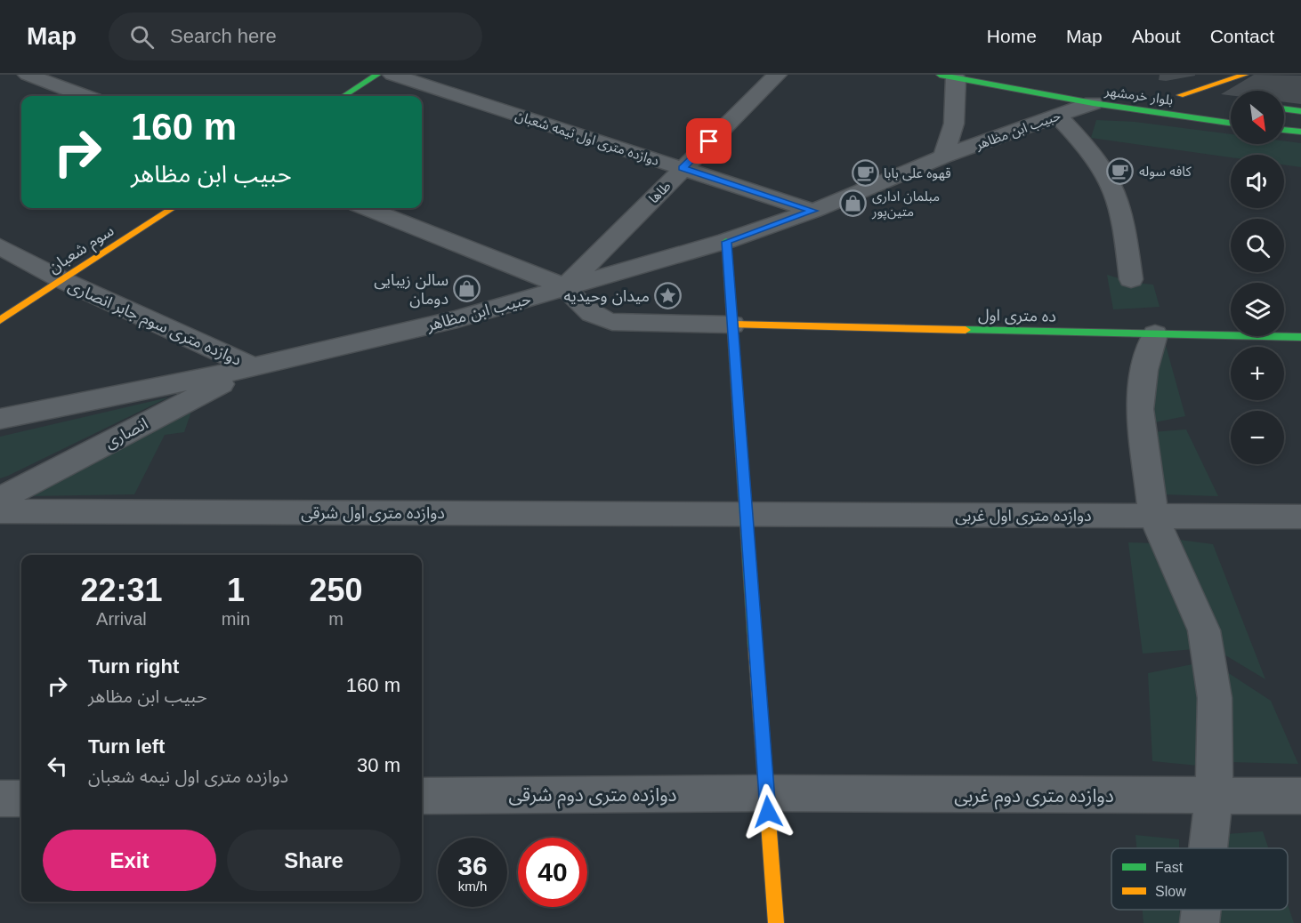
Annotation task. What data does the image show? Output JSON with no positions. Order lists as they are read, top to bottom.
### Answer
{
  "streets": {
    "street": [
      "بلوار خرمشهر",
      "حبیب ابن مظاهر",
      "دوازده متری اول نیمه شعبان",
      "طاها",
      "سوم شعبان",
      "ده متری اول",
      "دوازده متری سوم جابر انصاری",
      "انصاری",
      "دوازده متری اول شرقی",
      "دوازده متری اول غربی",
      "دوازده متری دوم شرقی",
      "دوازده متری دوم غربی"
    ]
  },
  "crossings": [
    ["بلوار خرمشهر", "حبیب ابن مظاهر"],
    ["حبیب ابن مظاهر", "دوازده متری اول نیمه شعبان"],
    ["حبیب ابن مظاهر", "طاها"],
    ["حبیب ابن مظاهر", "دوازده متری سوم جابر انصاری"],
    ["حبیب ابن مظاهر", "انصاری"],
    ["دوازده متری اول نیمه شعبان", "طاها"],
    ["سوم شعبان", "دوازده متری سوم جابر انصاری"],
    ["دوازده متری سوم جابر انصاری", "انصاری"],
    ["دوازده متری اول شرقی", "دوازده متری اول غربی"],
    ["دوازده متری دوم شرقی", "دوازده متری دوم غربی"]
  ],
  "places": {
    "cafe": ["کافه سوله", "قهوه علی بابا"],
    "shop": ["مبلمان اداری متین‌پور", "سالن زیبایی دومان"],
    "place": ["میدان وحیدیه"]
  },
  "legend": ["Fast", "Slow"],
  "north": "bottom right",
  "page": {
    "header": "Map",
    "search": "Search here",
    "nav": [
      "Home",
      "Map",
      "About",
      "Contact"
    ],
    "map_buttons": ["+", "−"],
    "turn": ["160 m", "حبیب ابن مظاهر"],
    "eta": [
      "22:31",
      "Arrival",
      "1",
      "min",
      "250",
      "m"
    ],
    "list": [
      {
        "name": "Turn right",
        "note": "حبیب ابن مظاهر",
        "value": "160 m"
      },
      {
        "name": "Turn left",
        "note": "دوازده متری اول نیمه شعبان",
        "value": "30 m"
      }
    ],
    "buttons": ["Exit", "Share"],
    "speed": "36 km/h",
    "limit": "40"
  }
}
